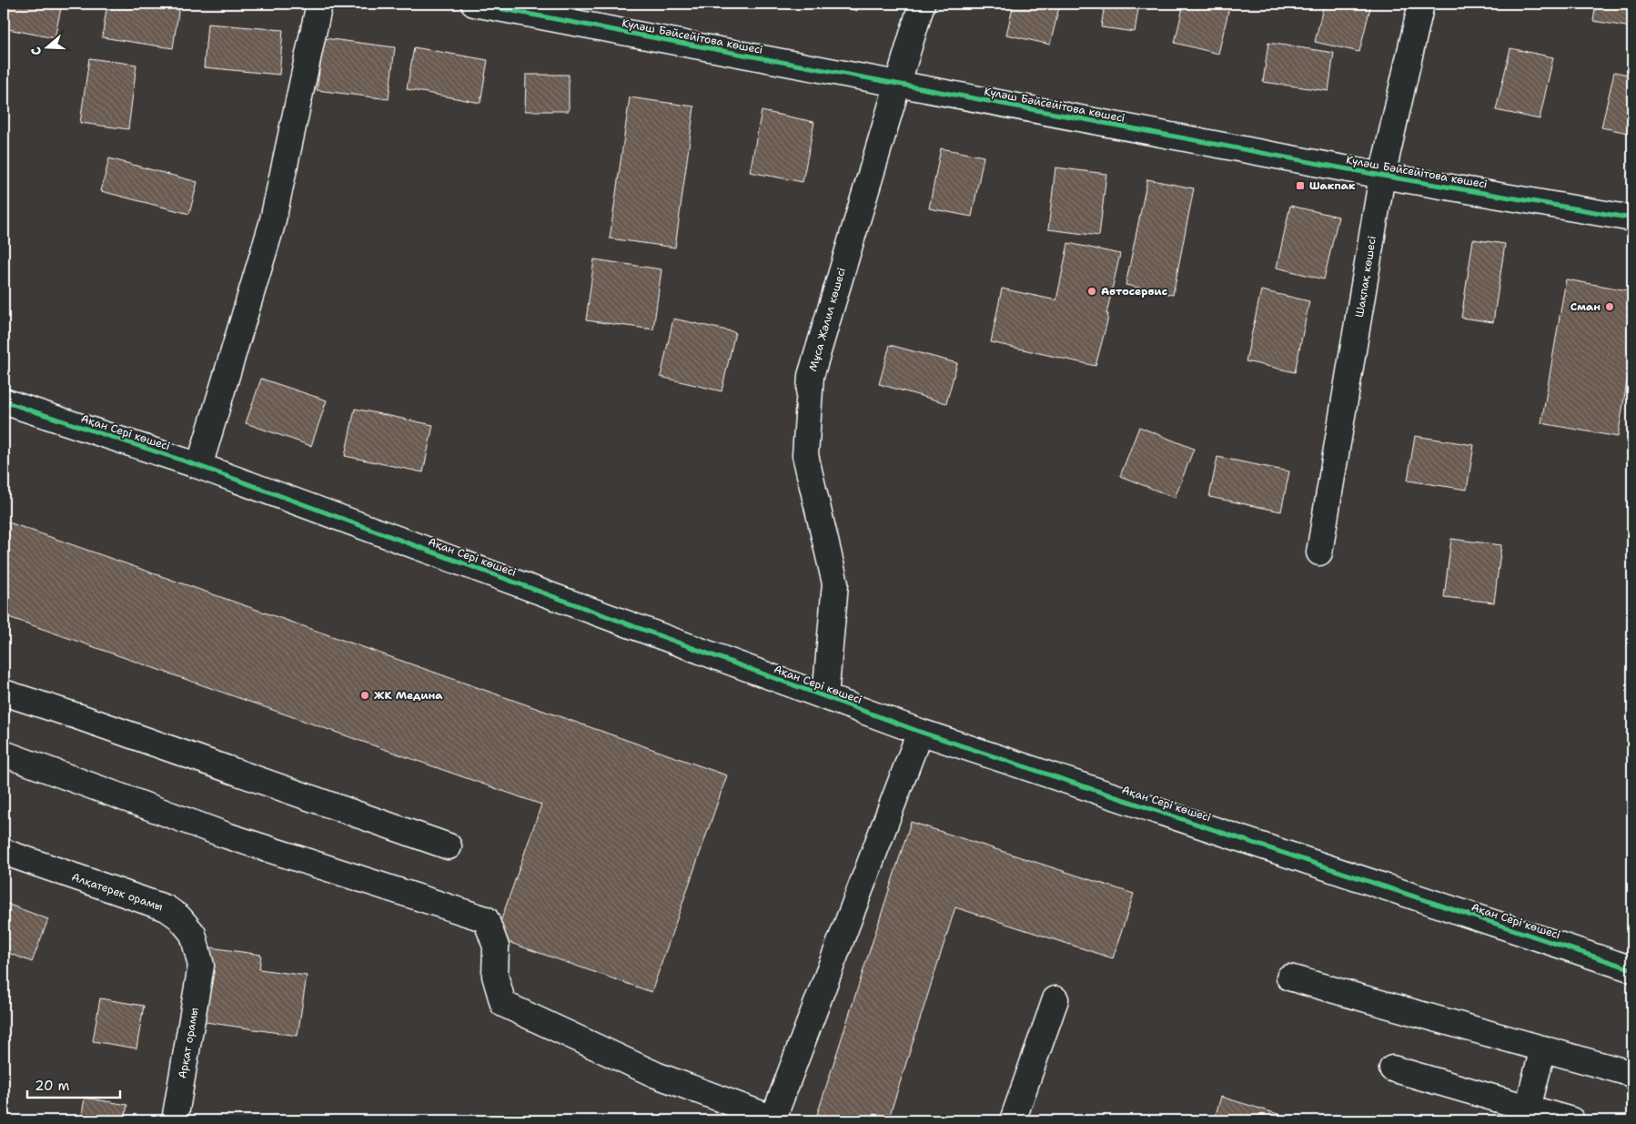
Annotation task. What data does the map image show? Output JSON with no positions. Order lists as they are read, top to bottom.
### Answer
{
  "streets": {
    "street": [
      "Күләш Бәйсейітова көшесі",
      "Шақпақ көшесі",
      "Мұса Жәлил көшесі",
      "Ақан Сері көшесі",
      "Алқатерек орамы",
      "Арқат орамы"
    ]
  },
  "crossings": [
    ["Күләш Бәйсейітова көшесі", "Шақпақ көшесі"],
    ["Күләш Бәйсейітова көшесі", "Мұса Жәлил көшесі"],
    ["Мұса Жәлил көшесі", "Ақан Сері көшесі"],
    ["Алқатерек орамы", "Арқат орамы"]
  ],
  "places": {
    "transit": ["Шакпак"],
    "other": ["Автосервис", "Сман", "ЖК Медина"]
  },
  "scale_bar": "20 m",
  "north": "left"
}
